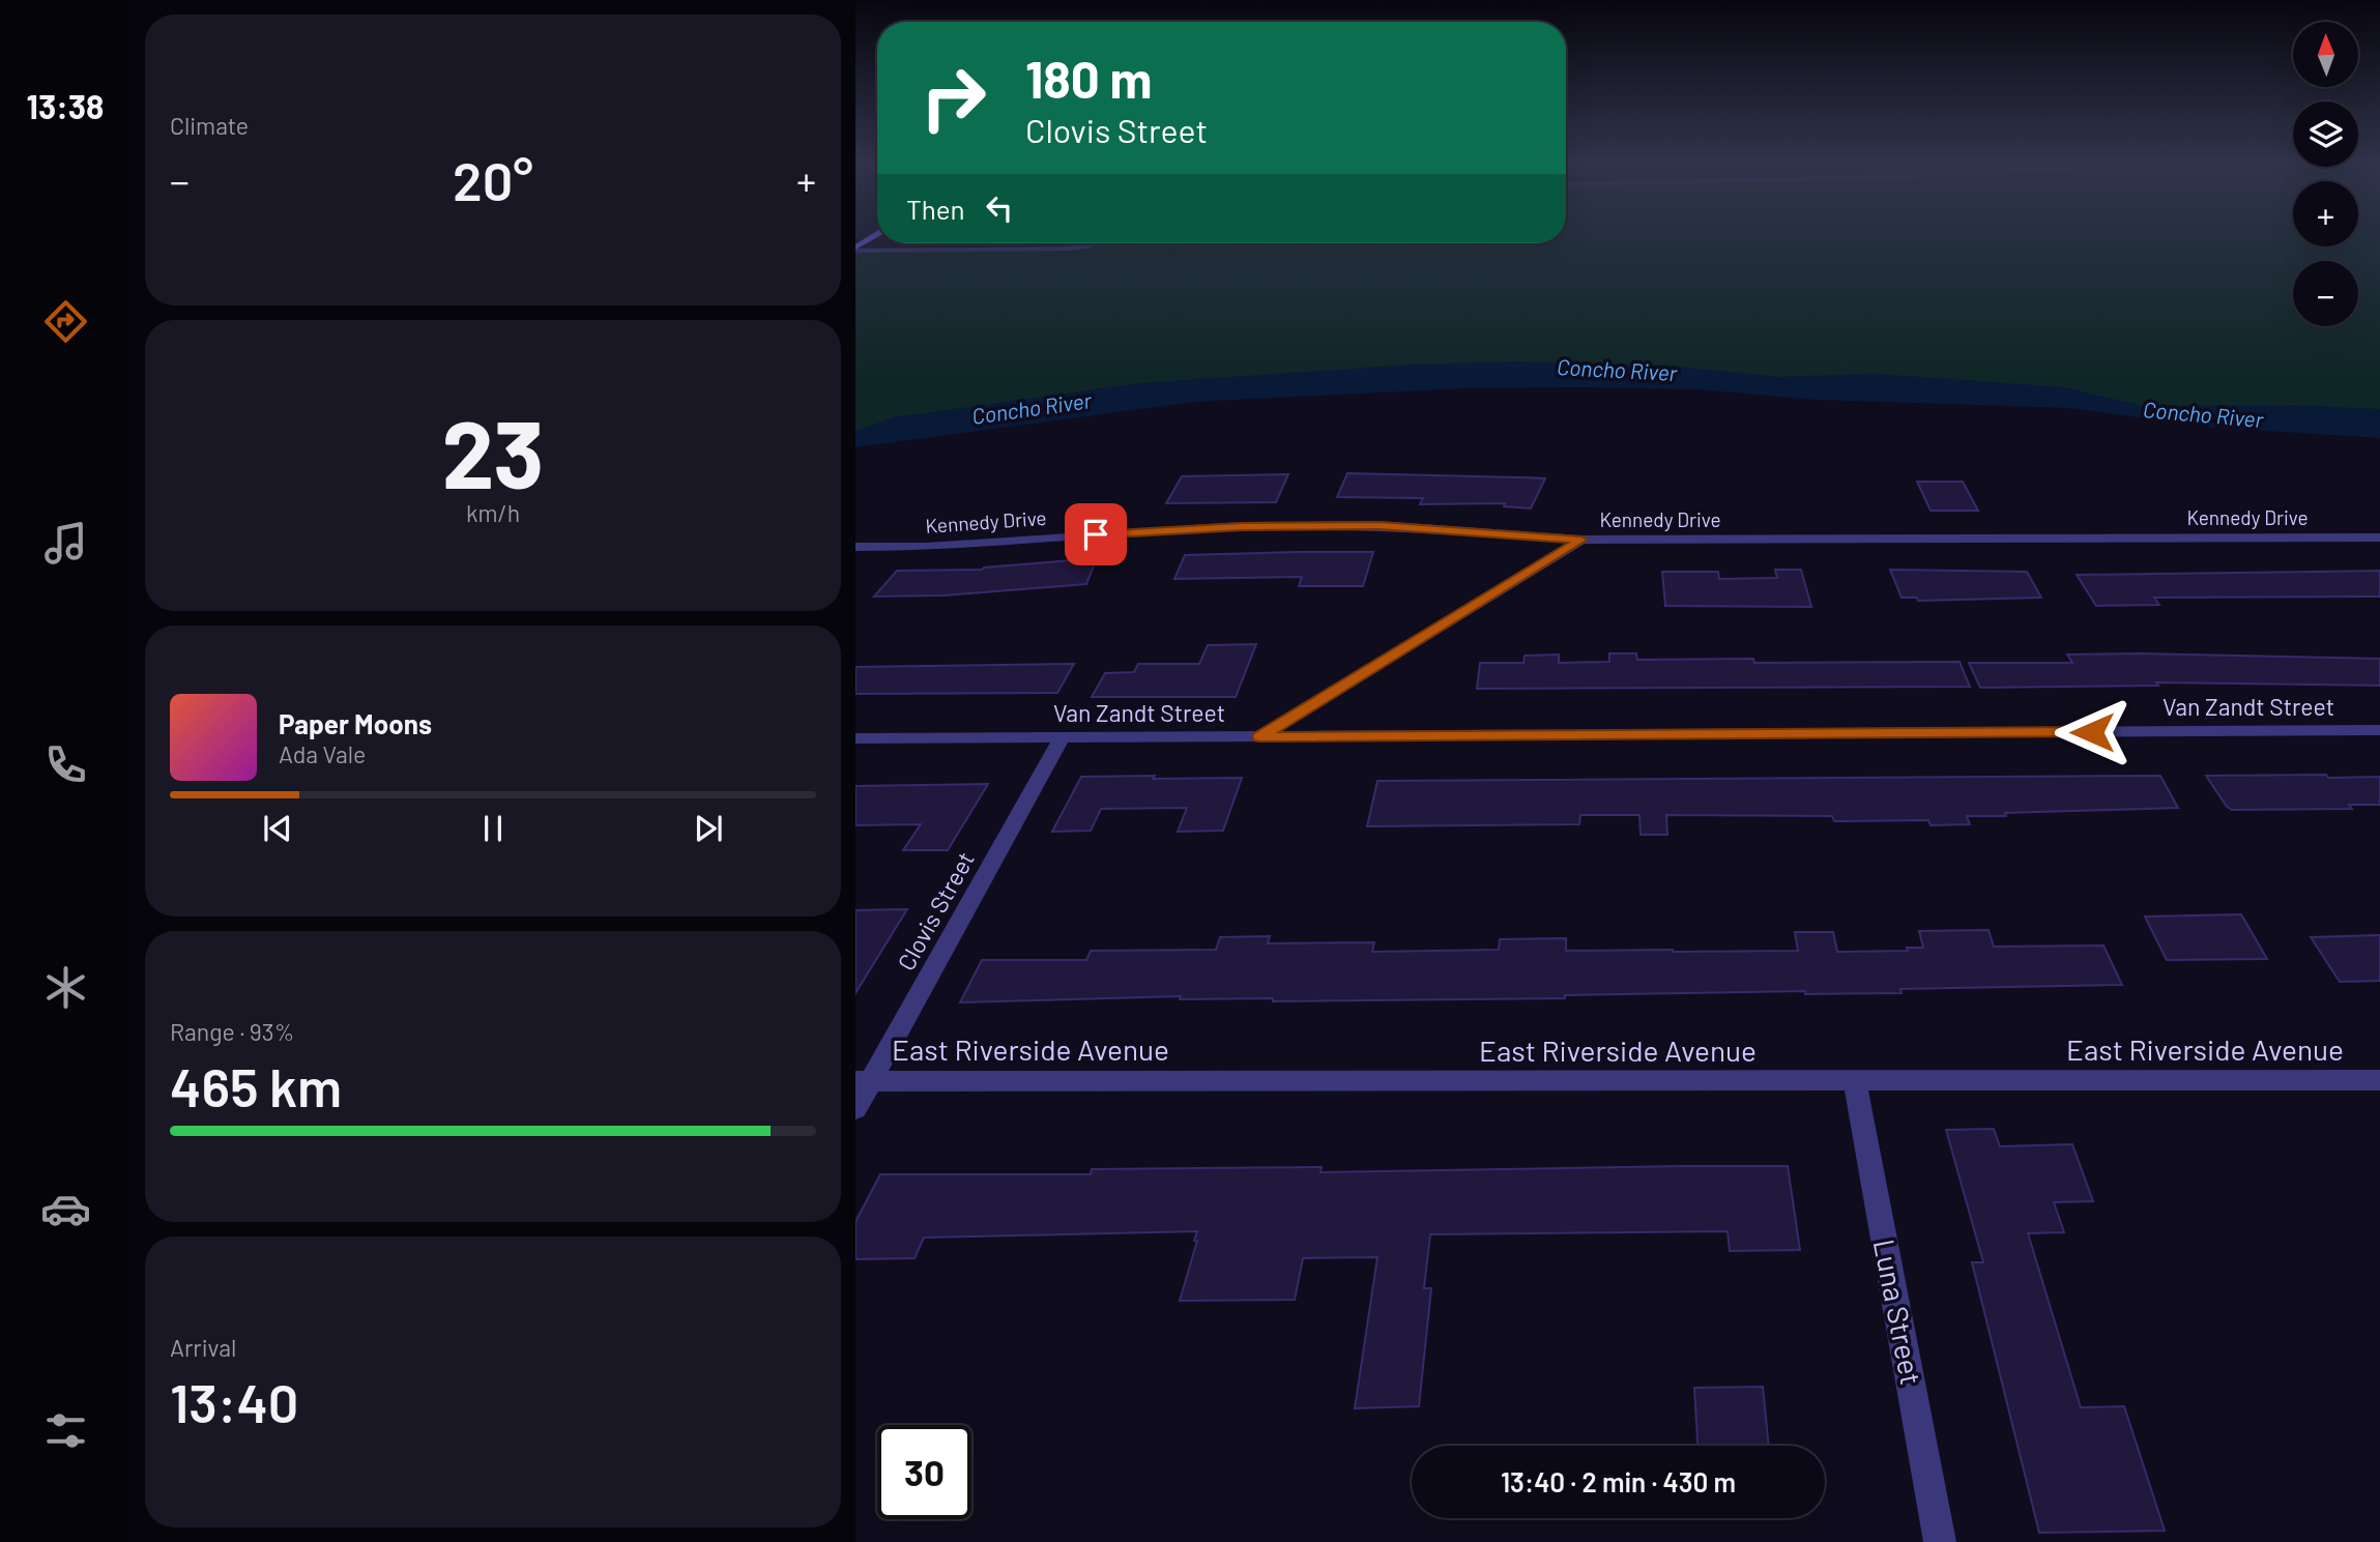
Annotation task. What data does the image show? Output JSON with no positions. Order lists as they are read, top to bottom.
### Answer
{
  "streets": {
    "street": [
      "Kennedy Drive",
      "Van Zandt Street",
      "Clovis Street",
      "East Riverside Avenue",
      "Luna Street"
    ]
  },
  "crossings": [
    ["Van Zandt Street", "Clovis Street"],
    ["Clovis Street", "East Riverside Avenue"],
    ["East Riverside Avenue", "Luna Street"]
  ],
  "water": ["Concho River"],
  "north": "top",
  "page": {
    "tabs": "13:38",
    "tile": [
      "Climate",
      ["23", "km/h"],
      ["Range · 93%", "465 km"],
      ["Arrival", "13:40"]
    ],
    "map_buttons": ["+", "−"],
    "turn": ["180 m", "Clovis Street"],
    "heat": ["−", "20°", "+"],
    "then": "Then",
    "song": ["Paper Moons", "Ada Vale"],
    "limit": "30",
    "trip": "13:40 · 2 min · 430 m"
  }
}
